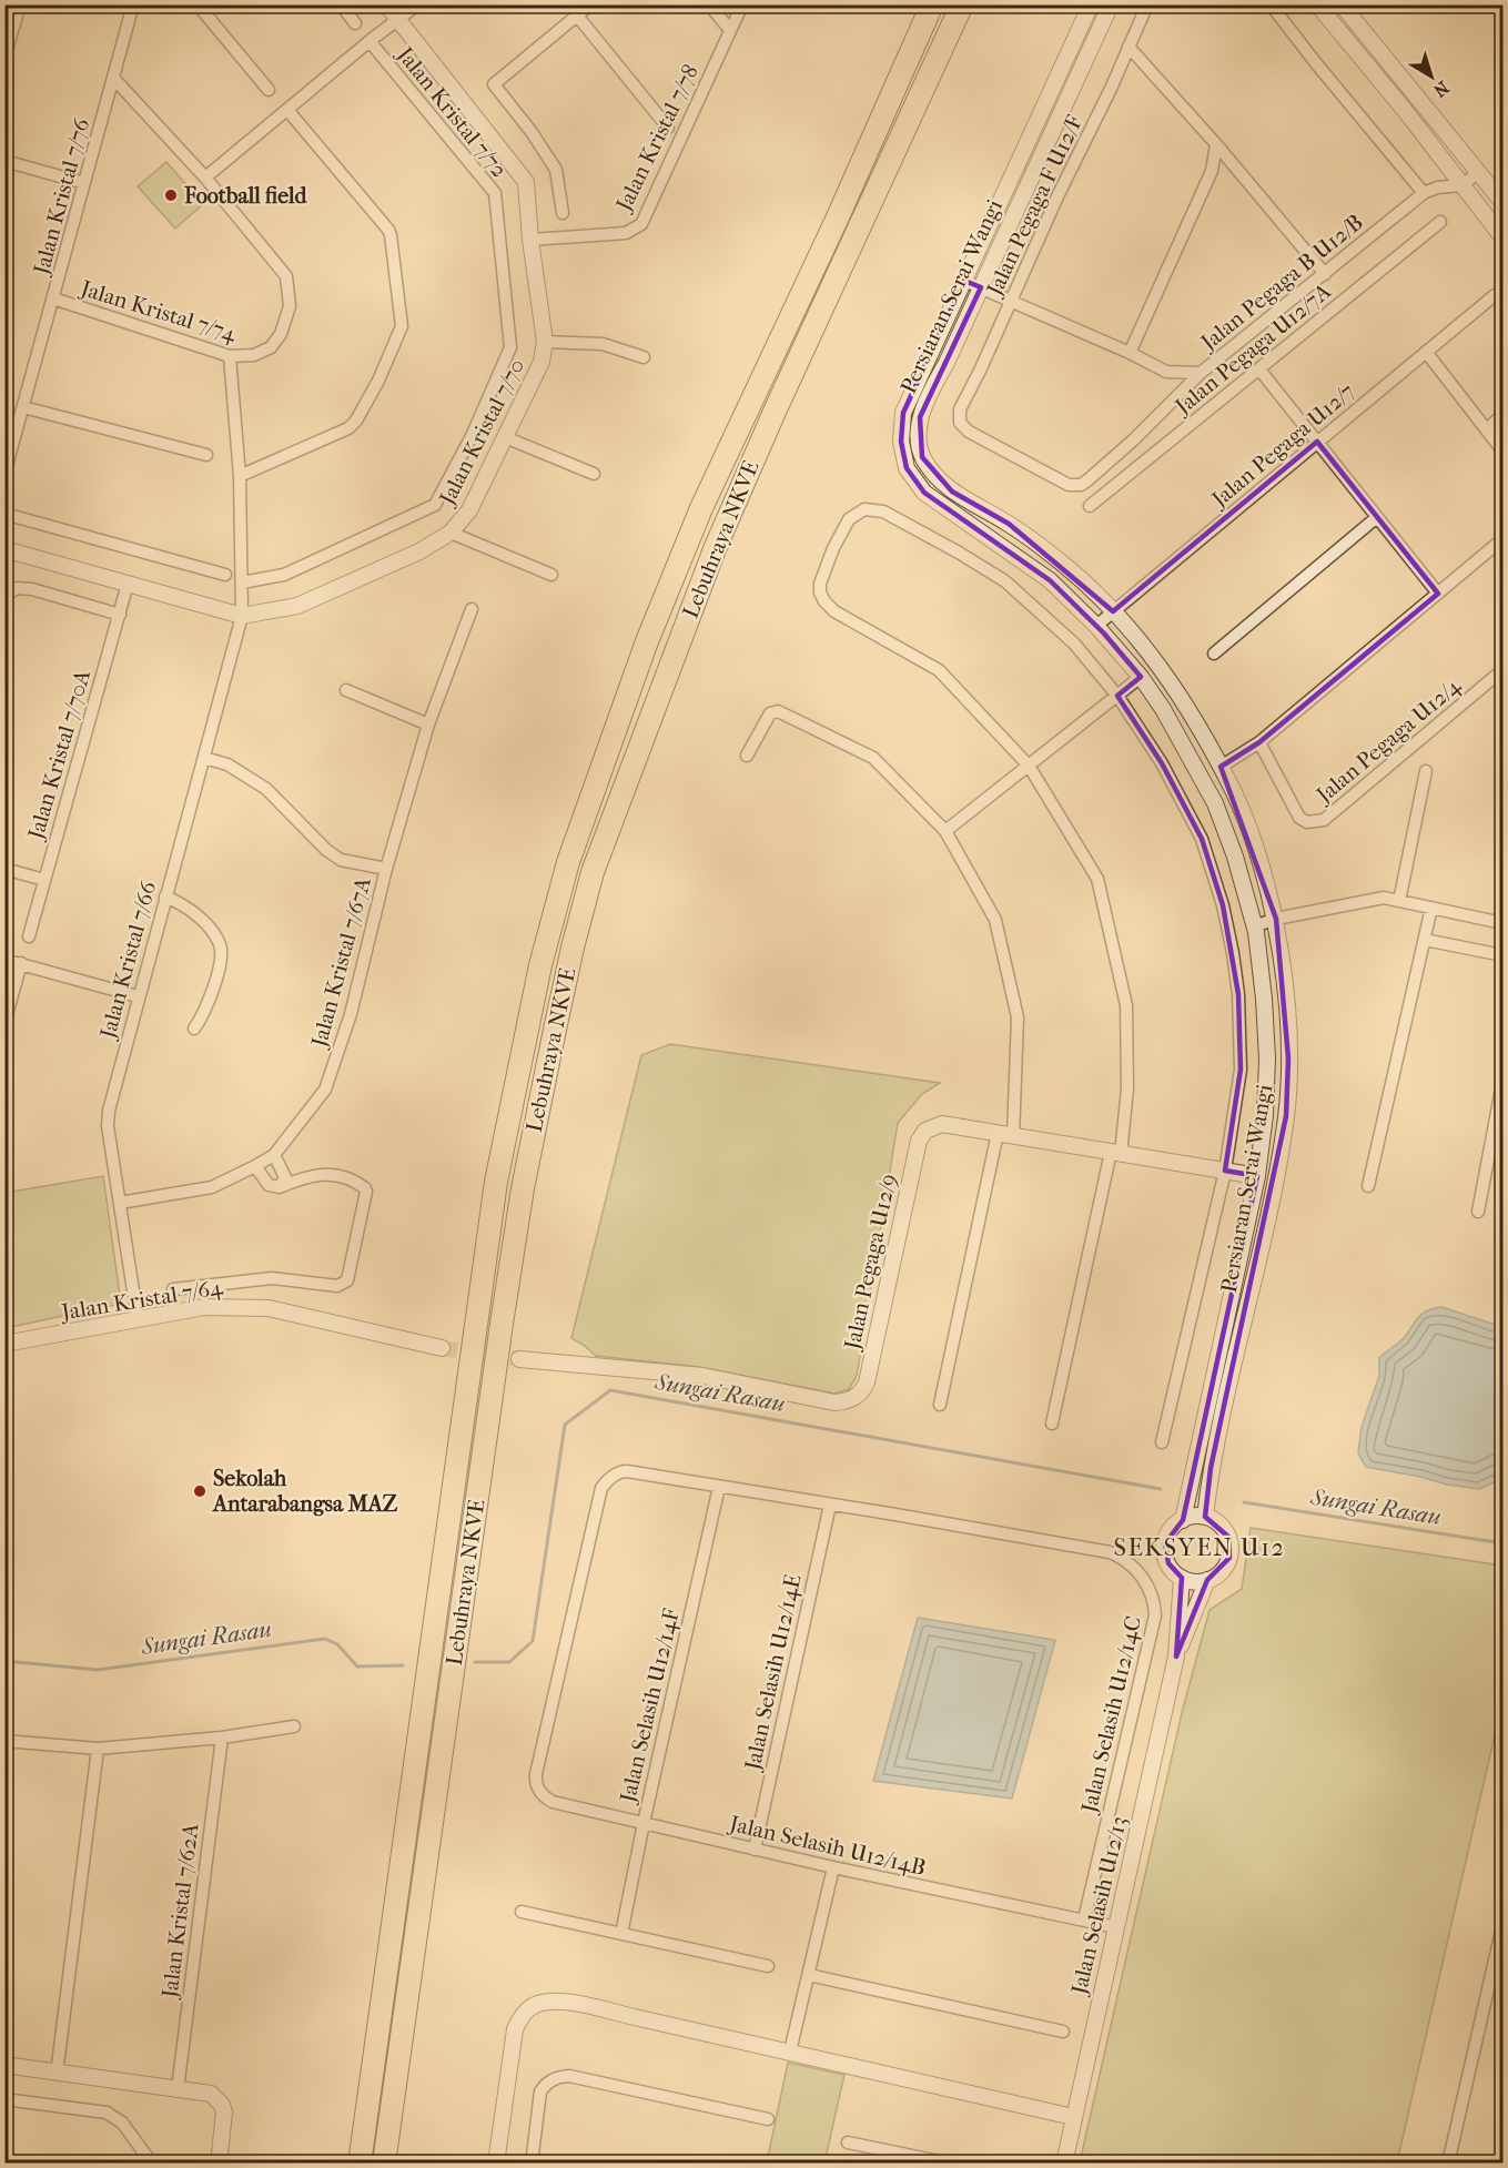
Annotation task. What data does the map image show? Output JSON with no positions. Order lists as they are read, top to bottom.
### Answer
{
  "streets": {
    "highway": ["Lebuhraya NKVE"],
    "street": [
      "Jalan Kristal 7/72",
      "Jalan Kristal 7/78",
      "Jalan Kristal 7/76",
      "Jalan Pegaga F U12/F",
      "Jalan Pegaga B U12/B",
      "Persiaran Serai Wangi",
      "Jalan Kristal 7/74",
      "Jalan Pegaga U12/7A",
      "Jalan Kristal 7/70",
      "Jalan Pegaga U12/7",
      "Jalan Pegaga U12/4",
      "Jalan Kristal 7/70A",
      "Jalan Kristal 7/66",
      "Jalan Kristal 7/67A",
      "Jalan Pegaga U12/9",
      "Jalan Kristal 7/64",
      "Jalan Selasih U12/14E",
      "Jalan Selasih U12/14F",
      "Jalan Selasih U12/14C",
      "Jalan Selasih U12/14B",
      "Jalan Selasih U12/13",
      "Jalan Kristal 7/62A"
    ]
  },
  "crossings": [
    ["Jalan Kristal 7/72", "Jalan Kristal 7/66"],
    ["Jalan Kristal 7/78", "Jalan Kristal 7/70"],
    ["Jalan Kristal 7/76", "Jalan Kristal 7/74"],
    ["Jalan Pegaga F U12/F", "Jalan Pegaga B U12/B"],
    ["Jalan Pegaga B U12/B", "Persiaran Serai Wangi"],
    ["Persiaran Serai Wangi", "Jalan Pegaga U12/7"],
    ["Persiaran Serai Wangi", "Jalan Pegaga U12/9"],
    ["Persiaran Serai Wangi", "Jalan Selasih U12/13"],
    ["Jalan Kristal 7/74", "Jalan Kristal 7/66"],
    ["Jalan Kristal 7/70", "Jalan Kristal 7/70A"],
    ["Jalan Kristal 7/70", "Jalan Kristal 7/66"],
    ["Jalan Kristal 7/66", "Jalan Kristal 7/67A"],
    ["Jalan Kristal 7/66", "Jalan Kristal 7/64"],
    ["Jalan Selasih U12/14E", "Jalan Selasih U12/14C"],
    ["Jalan Selasih U12/14E", "Jalan Selasih U12/14B"],
    ["Jalan Selasih U12/14F", "Jalan Selasih U12/14C"],
    ["Jalan Selasih U12/14F", "Jalan Selasih U12/14B"],
    ["Jalan Selasih U12/14C", "Jalan Selasih U12/14B"],
    ["Jalan Selasih U12/14B", "Jalan Selasih U12/13"]
  ],
  "districts": ["SEKSYEN U12"],
  "water": ["Sungai Rasau"],
  "places": ["Football field", "Sekolah Antarabangsa MAZ"],
  "north": "bottom right"
}
